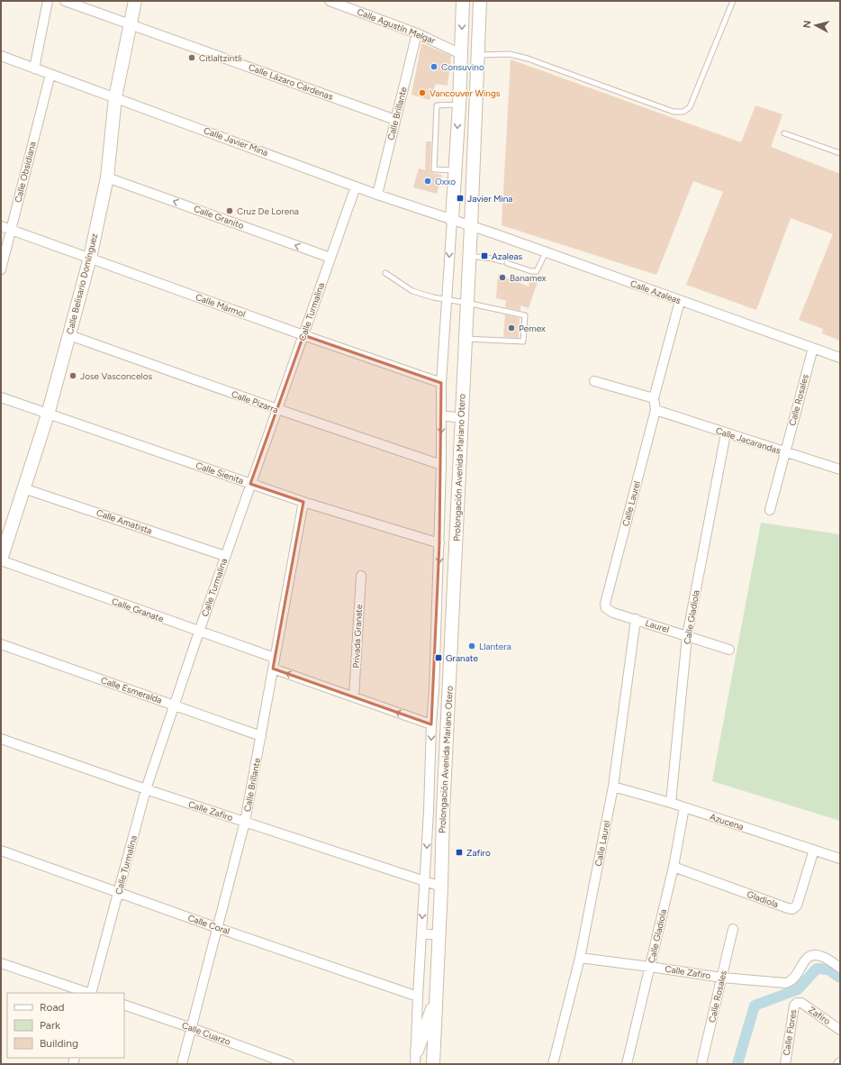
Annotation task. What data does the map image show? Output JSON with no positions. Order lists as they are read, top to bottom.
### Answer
{
  "streets": {
    "main road": ["Calle Belisario Domínguez", "Prolongación Avenida Mariano Otero"],
    "street": [
      "Calle Agustín Melgar",
      "Calle Lázaro Cárdenas",
      "Calle Brillante",
      "Calle Javier Mina",
      "Calle Obsidiana",
      "Calle Granito",
      "Calle Azaleas",
      "Calle Mármol",
      "Calle Turmalina",
      "Calle Rosales",
      "Calle Pizarra",
      "Calle Jacarandas",
      "Calle Sienita",
      "Calle Laurel",
      "Calle Amatista",
      "Calle Granate",
      "Calle Gladiola",
      "Laurel",
      "Privada Granate",
      "Calle Esmeralda",
      "Calle Zafiro",
      "Azucena",
      "Gladiola",
      "Calle Coral",
      "Zafiro",
      "Calle Flores",
      "Calle Cuarzo"
    ]
  },
  "crossings": [
    ["Calle Agustín Melgar", "Calle Brillante"],
    ["Calle Lázaro Cárdenas", "Calle Brillante"],
    ["Calle Lázaro Cárdenas", "Calle Belisario Domínguez"],
    ["Calle Brillante", "Calle Javier Mina"],
    ["Calle Brillante", "Calle Sienita"],
    ["Calle Brillante", "Calle Granate"],
    ["Calle Brillante", "Calle Esmeralda"],
    ["Calle Brillante", "Calle Zafiro"],
    ["Calle Brillante", "Calle Coral"],
    ["Calle Brillante", "Calle Cuarzo"],
    ["Calle Javier Mina", "Calle Obsidiana"],
    ["Calle Javier Mina", "Calle Belisario Domínguez"],
    ["Calle Javier Mina", "Calle Azaleas"],
    ["Calle Javier Mina", "Calle Turmalina"],
    ["Calle Javier Mina", "Prolongación Avenida Mariano Otero"],
    ["Calle Obsidiana", "Calle Mármol"],
    ["Calle Granito", "Calle Belisario Domínguez"],
    ["Calle Granito", "Calle Turmalina"],
    ["Calle Belisario Domínguez", "Calle Mármol"],
    ["Calle Belisario Domínguez", "Calle Pizarra"],
    ["Calle Belisario Domínguez", "Calle Sienita"],
    ["Calle Belisario Domínguez", "Calle Amatista"],
    ["Calle Belisario Domínguez", "Calle Granate"],
    ["Calle Azaleas", "Calle Rosales"],
    ["Calle Azaleas", "Prolongación Avenida Mariano Otero"],
    ["Calle Azaleas", "Calle Laurel"],
    ["Calle Mármol", "Calle Turmalina"],
    ["Calle Mármol", "Prolongación Avenida Mariano Otero"],
    ["Calle Turmalina", "Calle Pizarra"],
    ["Calle Turmalina", "Calle Sienita"],
    ["Calle Turmalina", "Calle Amatista"],
    ["Calle Turmalina", "Calle Granate"],
    ["Calle Turmalina", "Calle Esmeralda"],
    ["Calle Turmalina", "Calle Zafiro"],
    ["Calle Turmalina", "Calle Coral"],
    ["Calle Rosales", "Calle Jacarandas"],
    ["Calle Rosales", "Calle Zafiro"],
    ["Calle Pizarra", "Prolongación Avenida Mariano Otero"],
    ["Calle Jacarandas", "Calle Laurel"],
    ["Calle Jacarandas", "Calle Gladiola"],
    ["Prolongación Avenida Mariano Otero", "Calle Sienita"],
    ["Prolongación Avenida Mariano Otero", "Calle Zafiro"],
    ["Calle Laurel", "Laurel"],
    ["Calle Laurel", "Calle Zafiro"],
    ["Calle Laurel", "Azucena"],
    ["Calle Gladiola", "Laurel"],
    ["Calle Gladiola", "Calle Zafiro"],
    ["Calle Gladiola", "Azucena"],
    ["Calle Gladiola", "Gladiola"],
    ["Azucena", "Gladiola"],
    ["Zafiro", "Calle Flores"]
  ],
  "one_way": ["Calle Granito"],
  "places": {
    "other": [
      "Citlaltzintli",
      "Consuvino",
      "Vancouver Wings",
      "Oxxo",
      "Cruz De Lorena",
      "Banamex",
      "Pemex",
      "Jose Vasconcelos",
      "Llantera"
    ],
    "transit": [
      "Javier Mina",
      "Azaleas",
      "Granate",
      "Zafiro"
    ]
  },
  "legend": ["Road", "Park", "Building"],
  "north": "left"
}
